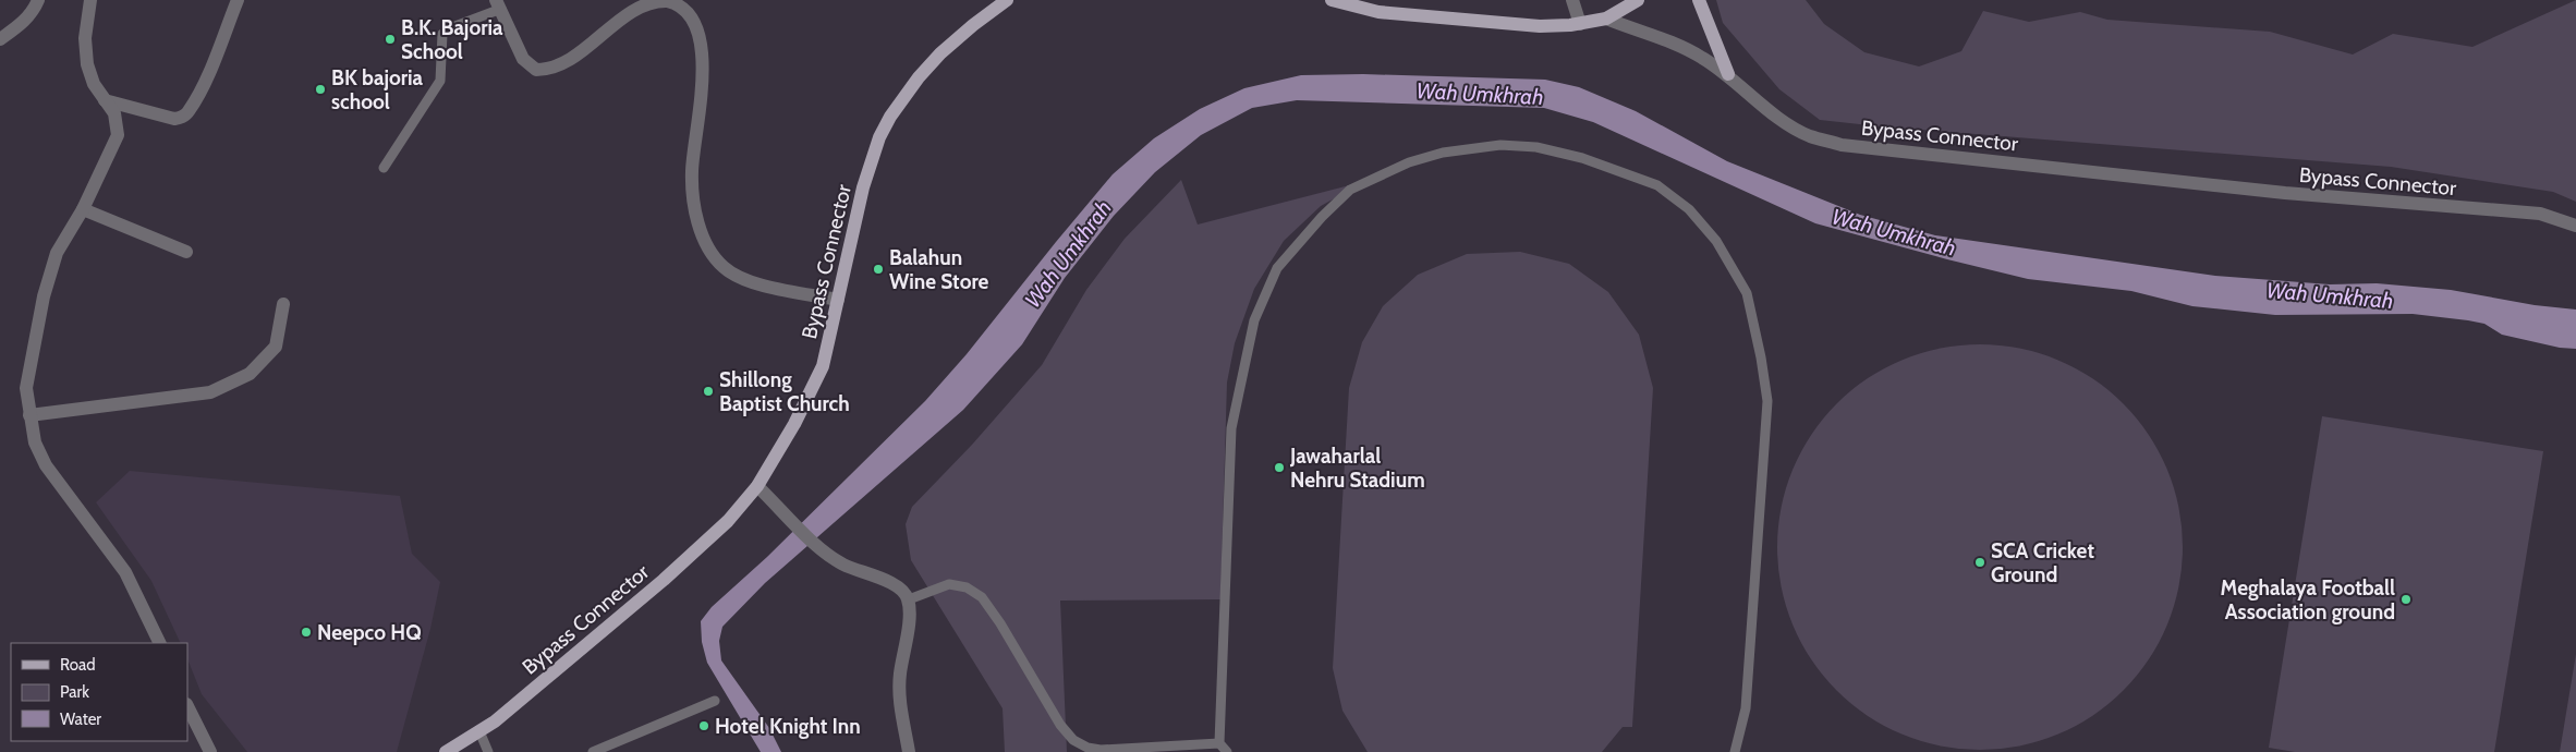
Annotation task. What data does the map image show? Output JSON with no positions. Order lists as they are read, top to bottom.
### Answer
{
  "streets": {
    "main road": ["Bypass Connector"]
  },
  "water": ["Wah Umkhrah"],
  "places": [
    "B.K. Bajoria School",
    "BK bajoria school",
    "Balahun Wine Store",
    "Shillong Baptist Church",
    "Jawaharlal Nehru Stadium",
    "SCA Cricket Ground",
    "Meghalaya Football Association ground",
    "Neepco HQ",
    "Hotel Knight Inn"
  ],
  "legend": ["Road", "Park", "Water"]
}
